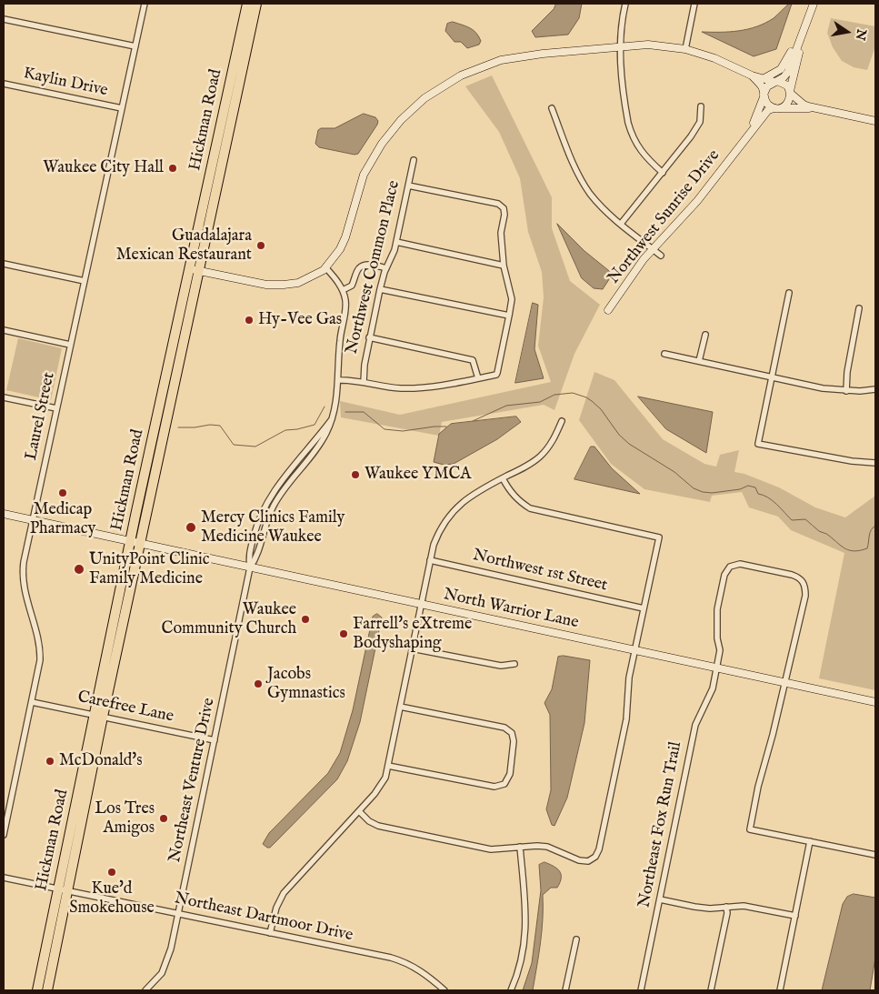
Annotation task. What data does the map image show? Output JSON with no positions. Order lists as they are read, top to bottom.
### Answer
{
  "streets": {
    "highway": ["Hickman Road"],
    "street": [
      "Kaylin Drive",
      "Northwest Sunrise Drive",
      "Northwest Common Place",
      "Laurel Street",
      "Northwest 1st Street",
      "North Warrior Lane",
      "Carefree Lane",
      "Northeast Venture Drive",
      "Northeast Fox Run Trail",
      "Northeast Dartmoor Drive"
    ]
  },
  "crossings": [
    ["Kaylin Drive", "Laurel Street"],
    ["Hickman Road", "North Warrior Lane"],
    ["Hickman Road", "Carefree Lane"],
    ["Hickman Road", "Northeast Dartmoor Drive"],
    ["Laurel Street", "North Warrior Lane"],
    ["Laurel Street", "Carefree Lane"],
    ["North Warrior Lane", "Northeast Venture Drive"],
    ["North Warrior Lane", "Northeast Fox Run Trail"],
    ["Carefree Lane", "Northeast Venture Drive"],
    ["Northeast Venture Drive", "Northeast Dartmoor Drive"]
  ],
  "places": [
    "Waukee City Hall",
    "Guadalajara Mexican Restaurant",
    "Hy-Vee Gas",
    "Waukee YMCA",
    "Medicap Pharmacy",
    "Mercy Clinics Family Medicine Waukee",
    "UnityPoint Clinic Family Medicine",
    "Waukee Community Church",
    "Farrell's eXtreme Bodyshaping",
    "Jacobs Gymnastics",
    "McDonald's",
    "Los Tres Amigos",
    "Kue'd Smokehouse"
  ],
  "north": "right"
}
